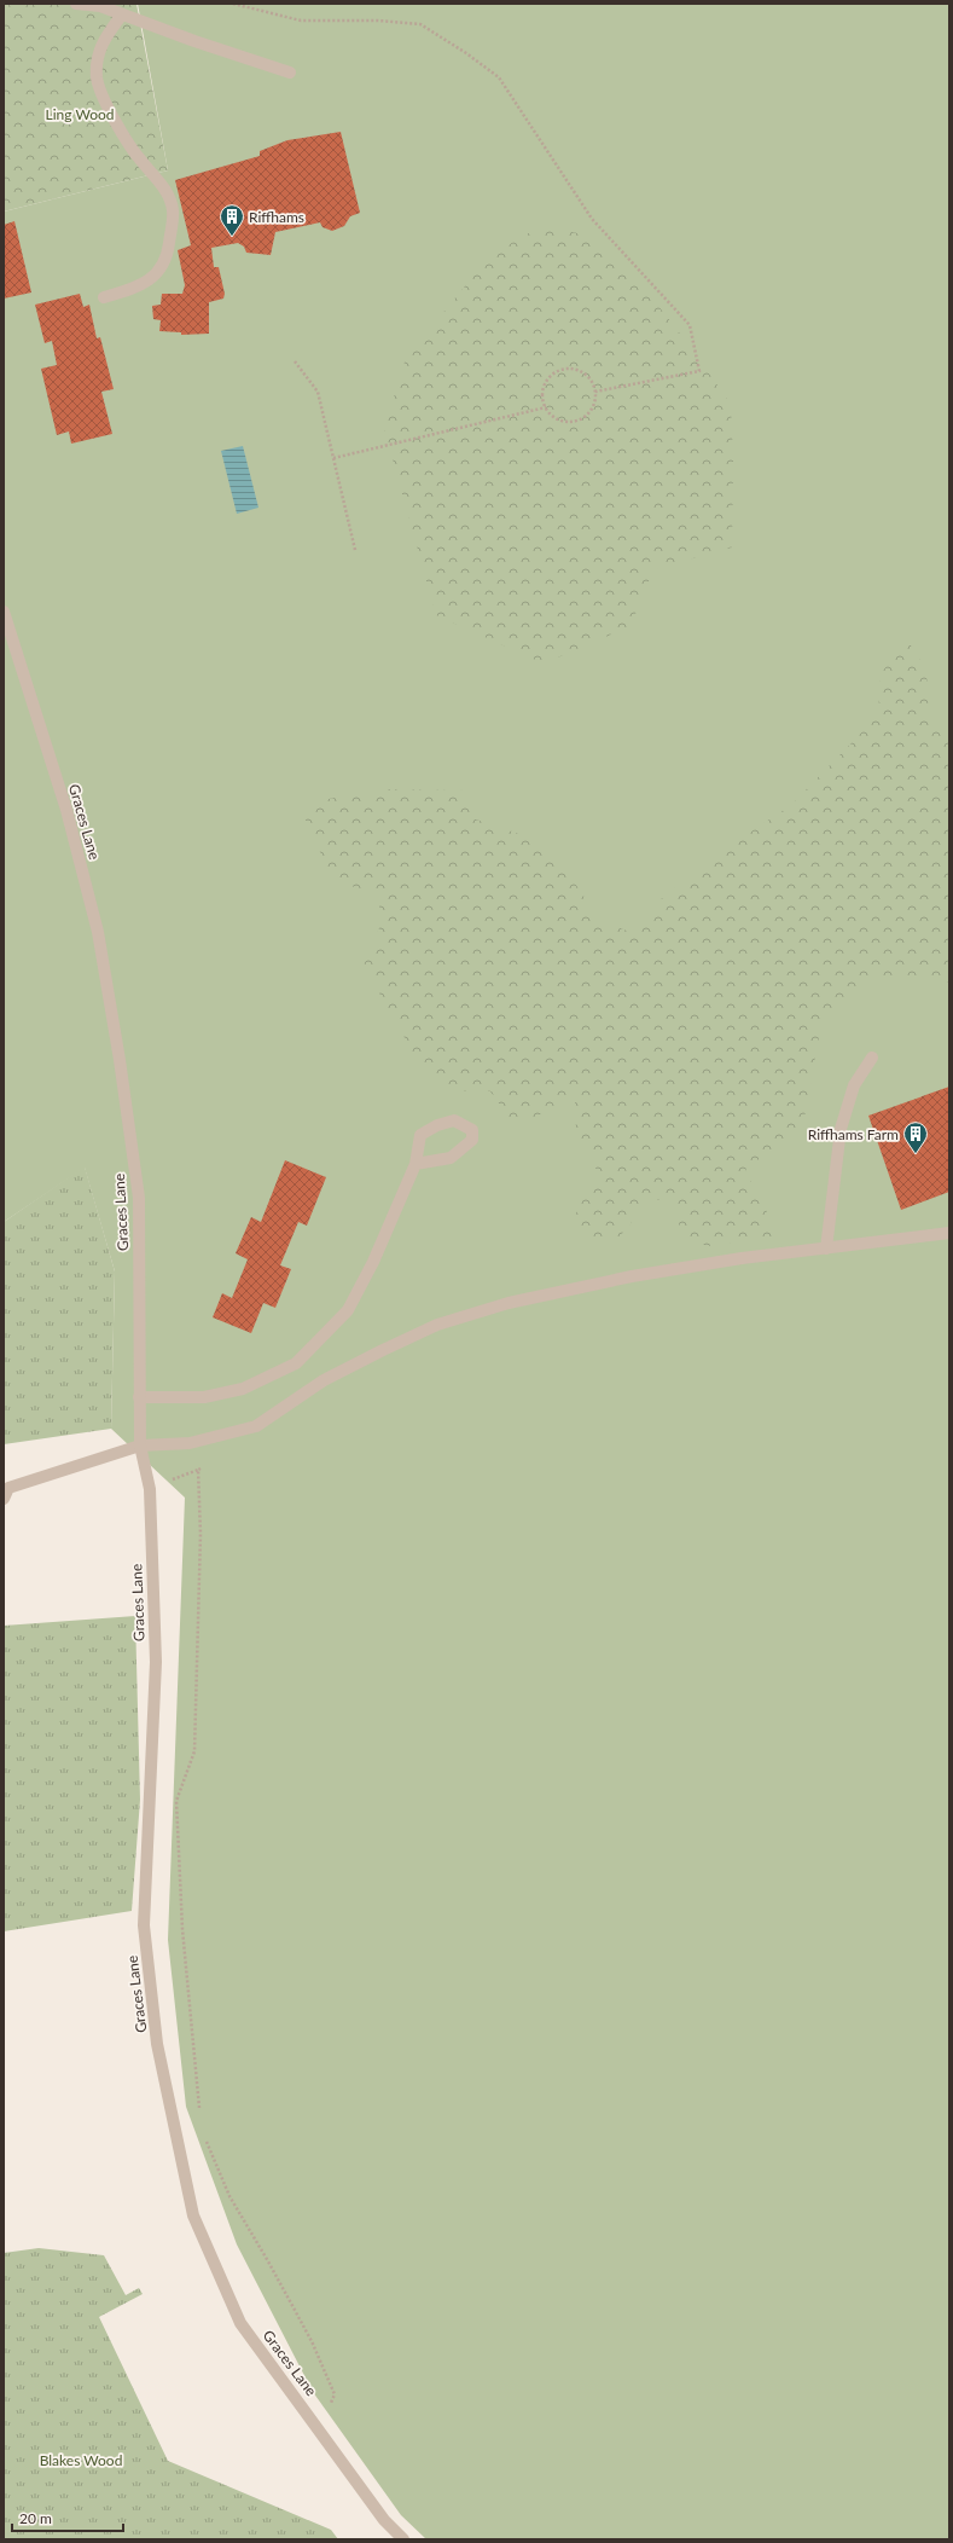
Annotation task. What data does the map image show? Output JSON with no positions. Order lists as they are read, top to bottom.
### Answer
{
  "streets": {
    "street": ["Graces Lane"]
  },
  "parks": ["Ling Wood", "Blakes Wood"],
  "places": {
    "building": ["Riffhams", "Riffhams Farm"]
  },
  "scale_bar": "20 m"
}
